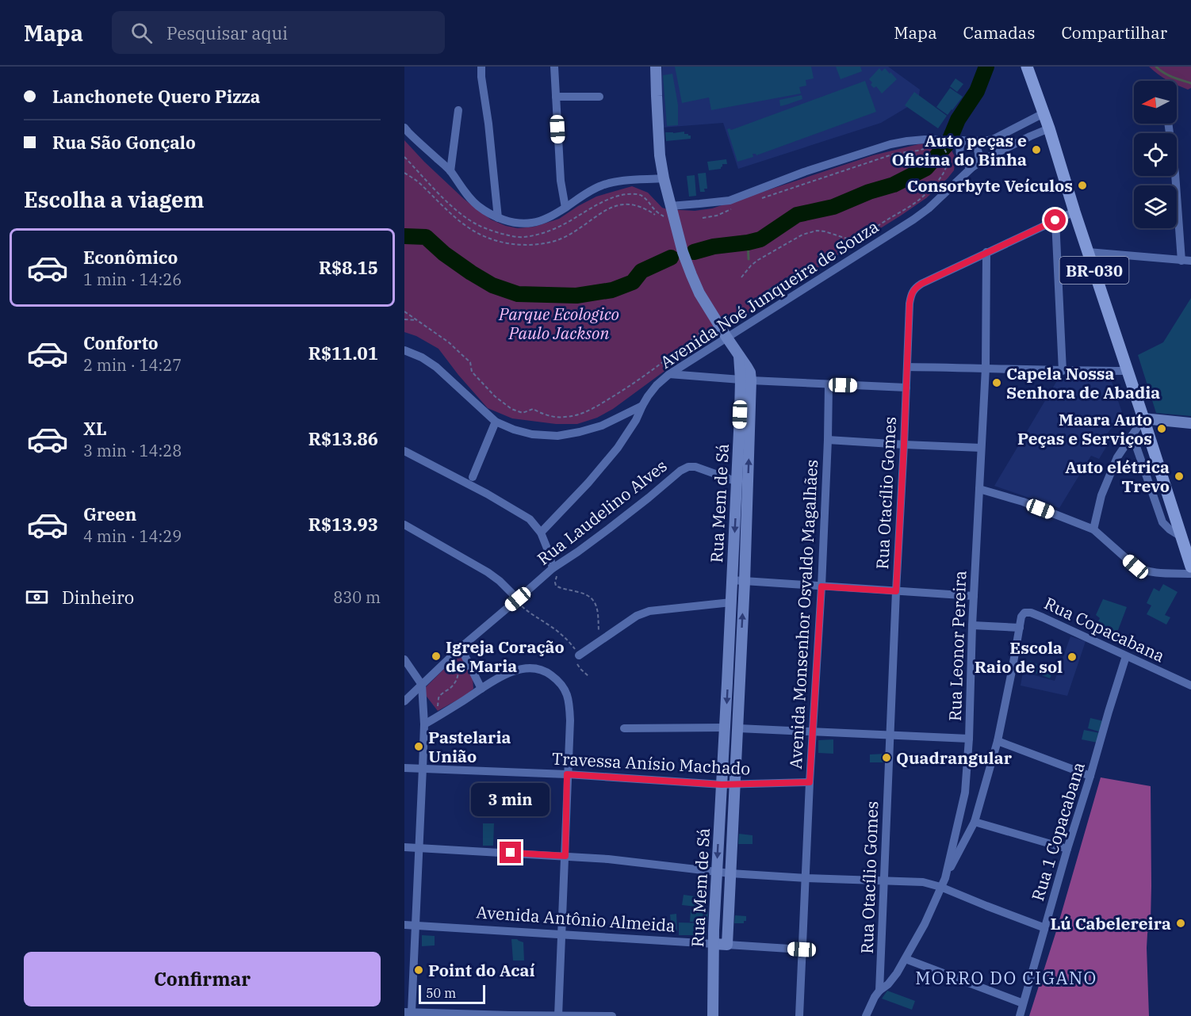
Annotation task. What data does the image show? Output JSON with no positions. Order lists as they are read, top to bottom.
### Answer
{
  "streets": {
    "main road": ["BR-030"],
    "street": [
      "Avenida Noé Junqueira de Souza",
      "Rua Otacílio Gomes",
      "Rua Mem de Sá",
      "Rua Laudelino Alves",
      "Avenida Monsenhor Osvaldo Magalhães",
      "Rua Copacabana",
      "Rua Leonor Pereira",
      "Travessa Anísio Machado",
      "Rua 1 Copacabana",
      "Avenida Antônio Almeida"
    ]
  },
  "crossings": [
    ["BR-030", "Avenida Noé Junqueira de Souza"],
    ["BR-030", "Rua Otacílio Gomes"],
    ["Avenida Noé Junqueira de Souza", "Rua Mem de Sá"],
    ["Rua Otacílio Gomes", "Rua Leonor Pereira"],
    ["Rua Mem de Sá", "Rua Laudelino Alves"],
    ["Rua Mem de Sá", "Travessa Anísio Machado"],
    ["Rua Mem de Sá", "Avenida Antônio Almeida"],
    ["Avenida Monsenhor Osvaldo Magalhães", "Travessa Anísio Machado"],
    ["Avenida Monsenhor Osvaldo Magalhães", "Avenida Antônio Almeida"],
    ["Rua Copacabana", "Rua 1 Copacabana"]
  ],
  "districts": ["MORRO DO CIGANO"],
  "parks": ["Parque Ecologico Paulo Jackson"],
  "places": [
    "Auto peças e Oficina do Binha",
    "Consorbyte Veículos",
    "Capela Nossa Senhora de Abadia",
    "Maara Auto Peças e Serviços",
    "Auto elétrica Trevo",
    "Igreja Coração de Maria",
    "Escola Raio de sol",
    "Pastelaria União",
    "Quadrangular",
    "Lú Cabelereira",
    "Point do Acaí"
  ],
  "scale_bar": "50 m",
  "north": "left",
  "page": {
    "header": "Mapa",
    "search": "Pesquisar aqui",
    "nav": ["Mapa", "Camadas", "Compartilhar"],
    "banner": ["Lanchonete Quero Pizza", "Rua São Gonçalo"],
    "heading": "Escolha a viagem",
    "list": [
      {
        "name": "Econômico",
        "note": "1 min · 14:26",
        "value": "R$8.15"
      },
      {
        "name": "Conforto",
        "note": "2 min · 14:27",
        "value": "R$11.01"
      },
      {
        "name": "XL",
        "note": "3 min · 14:28",
        "value": "R$13.86"
      },
      {
        "name": "Green",
        "note": "4 min · 14:29",
        "value": "R$13.93"
      }
    ],
    "pay": ["Dinheiro", "830 m"],
    "bubble": "3 min",
    "buttons": "Confirmar",
    "scale": "50 m"
  }
}
